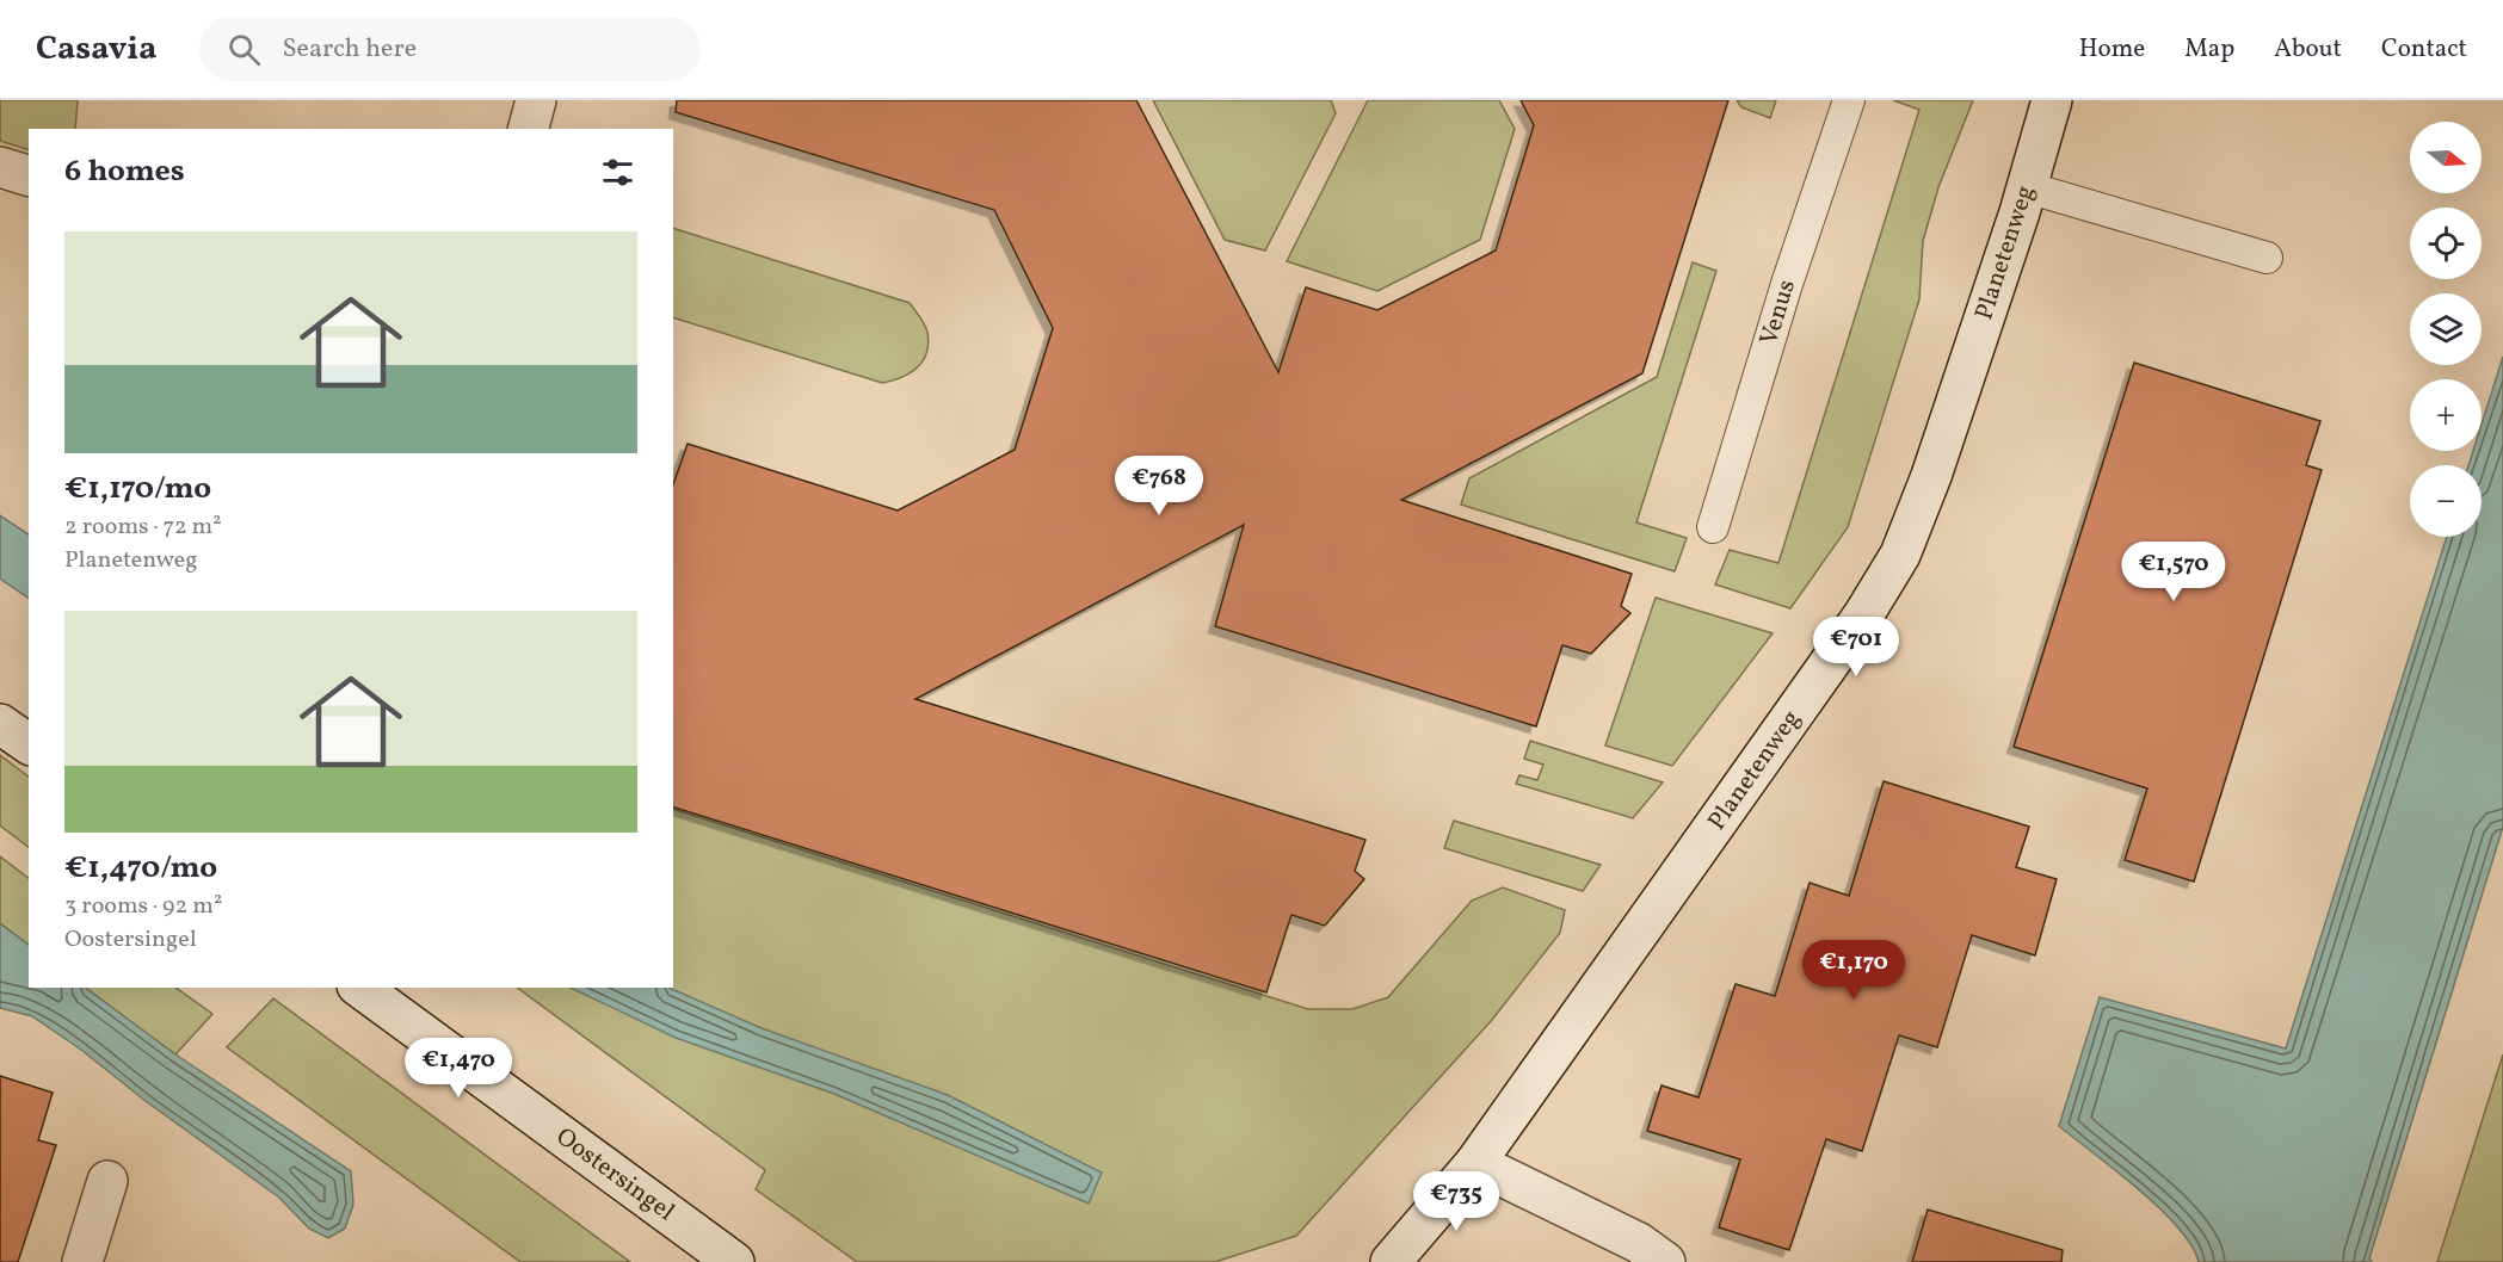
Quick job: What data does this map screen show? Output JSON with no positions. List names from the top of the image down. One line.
{"streets":{"street":["Planetenweg","Oostersingel"],"lane":["Venus"]},"north":"right","page":{"header":"Casavia","search":"Search here","nav":["Home","Map","About","Contact"],"map_buttons":["+","−"],"heading":"6 homes","list":[{"name":"€1,170/mo","note":"2 rooms · 72 m² · Planetenweg"},{"name":"€1,470/mo","note":"3 rooms · 92 m² · Oostersingel"}],"price":["€768","€1,570","€701","€1,170","€1,470","€735"]}}
